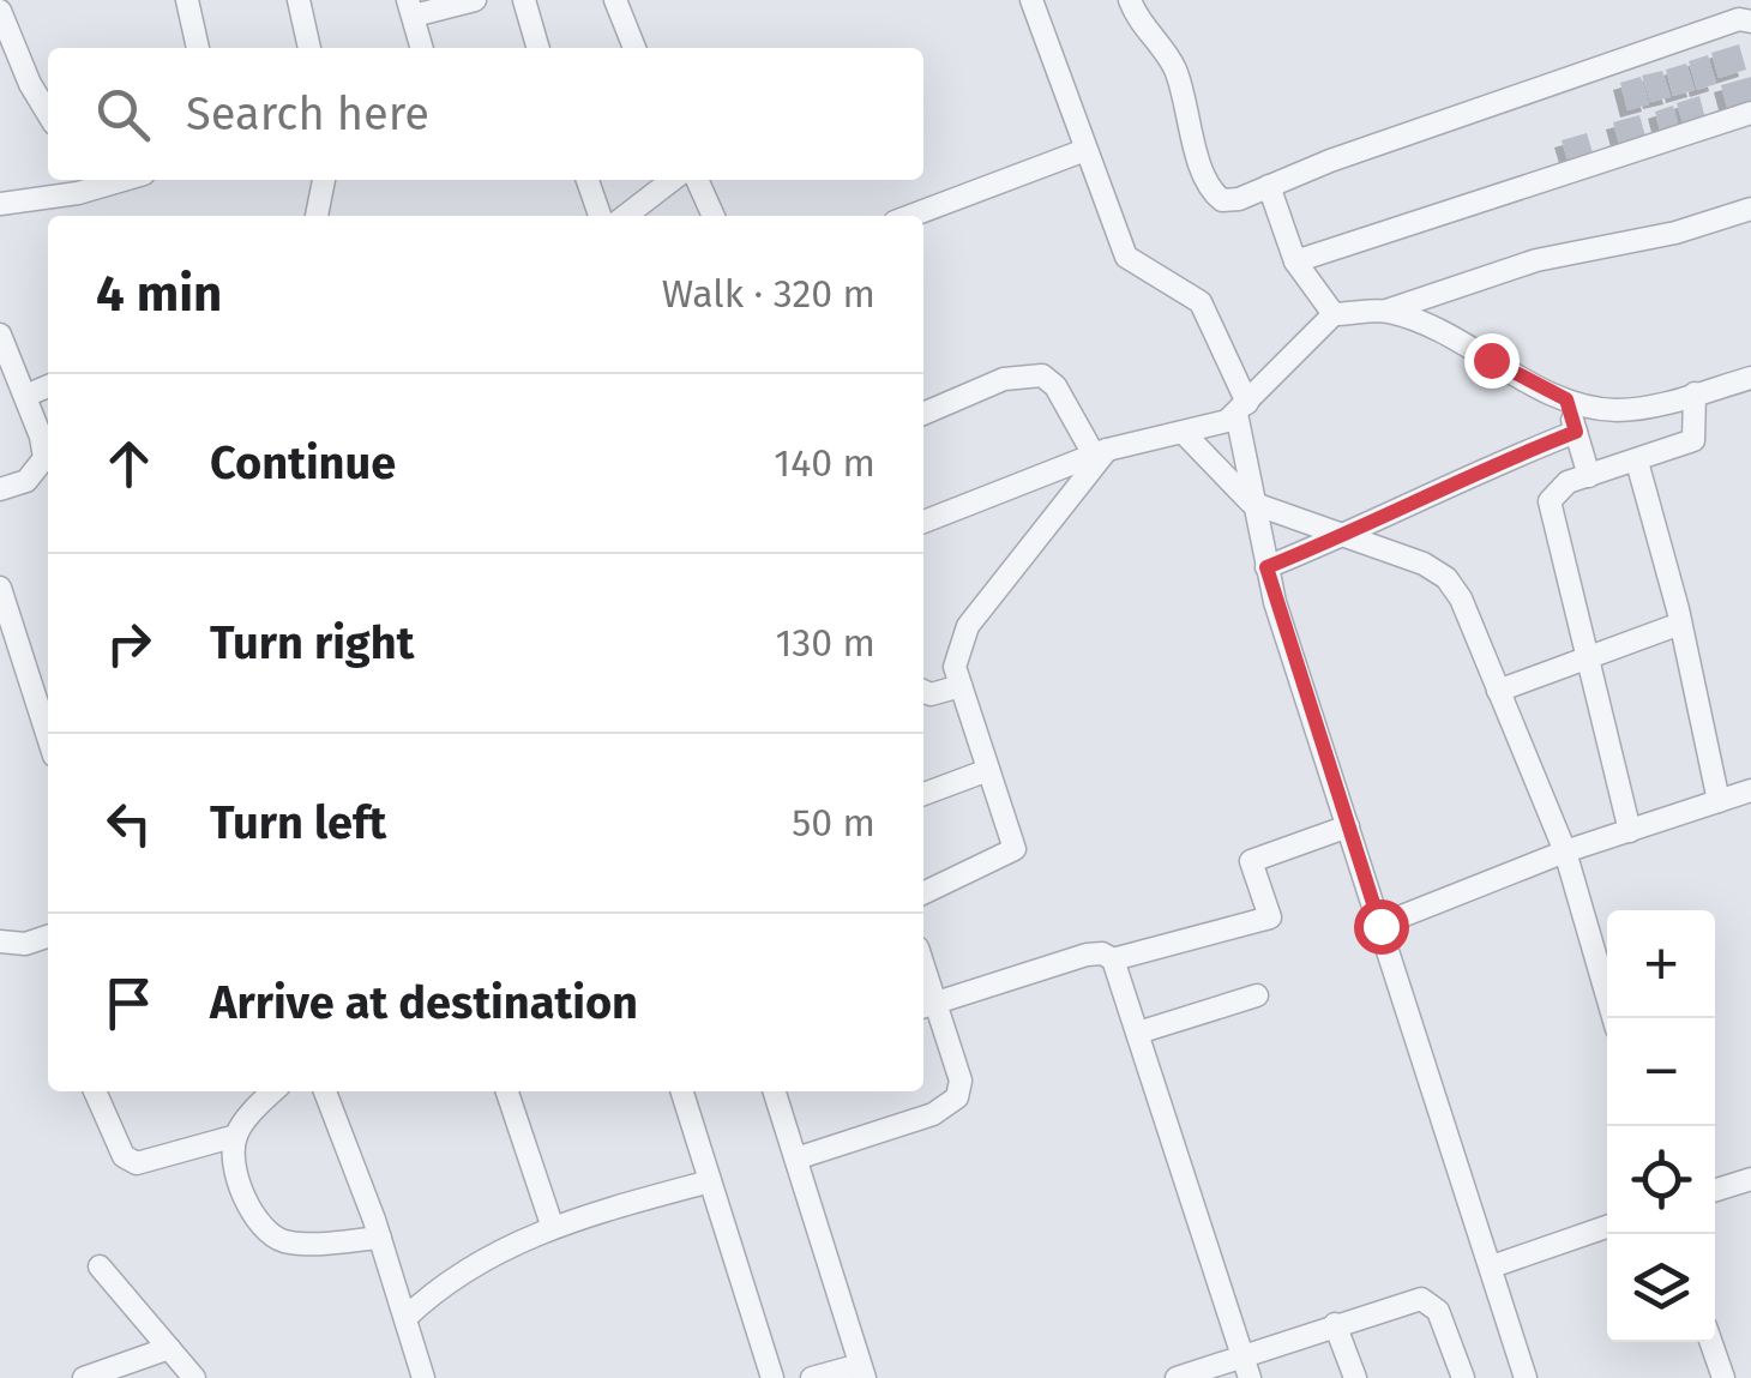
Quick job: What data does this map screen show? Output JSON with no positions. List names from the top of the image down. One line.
{"page":{"search":"Search here","heading":["4 min","Walk · 320 m"],"list":[["Continue","140 m"],["Turn right","130 m"],["Turn left","50 m"],"Arrive at destination"],"map_buttons":["+","−"]}}
